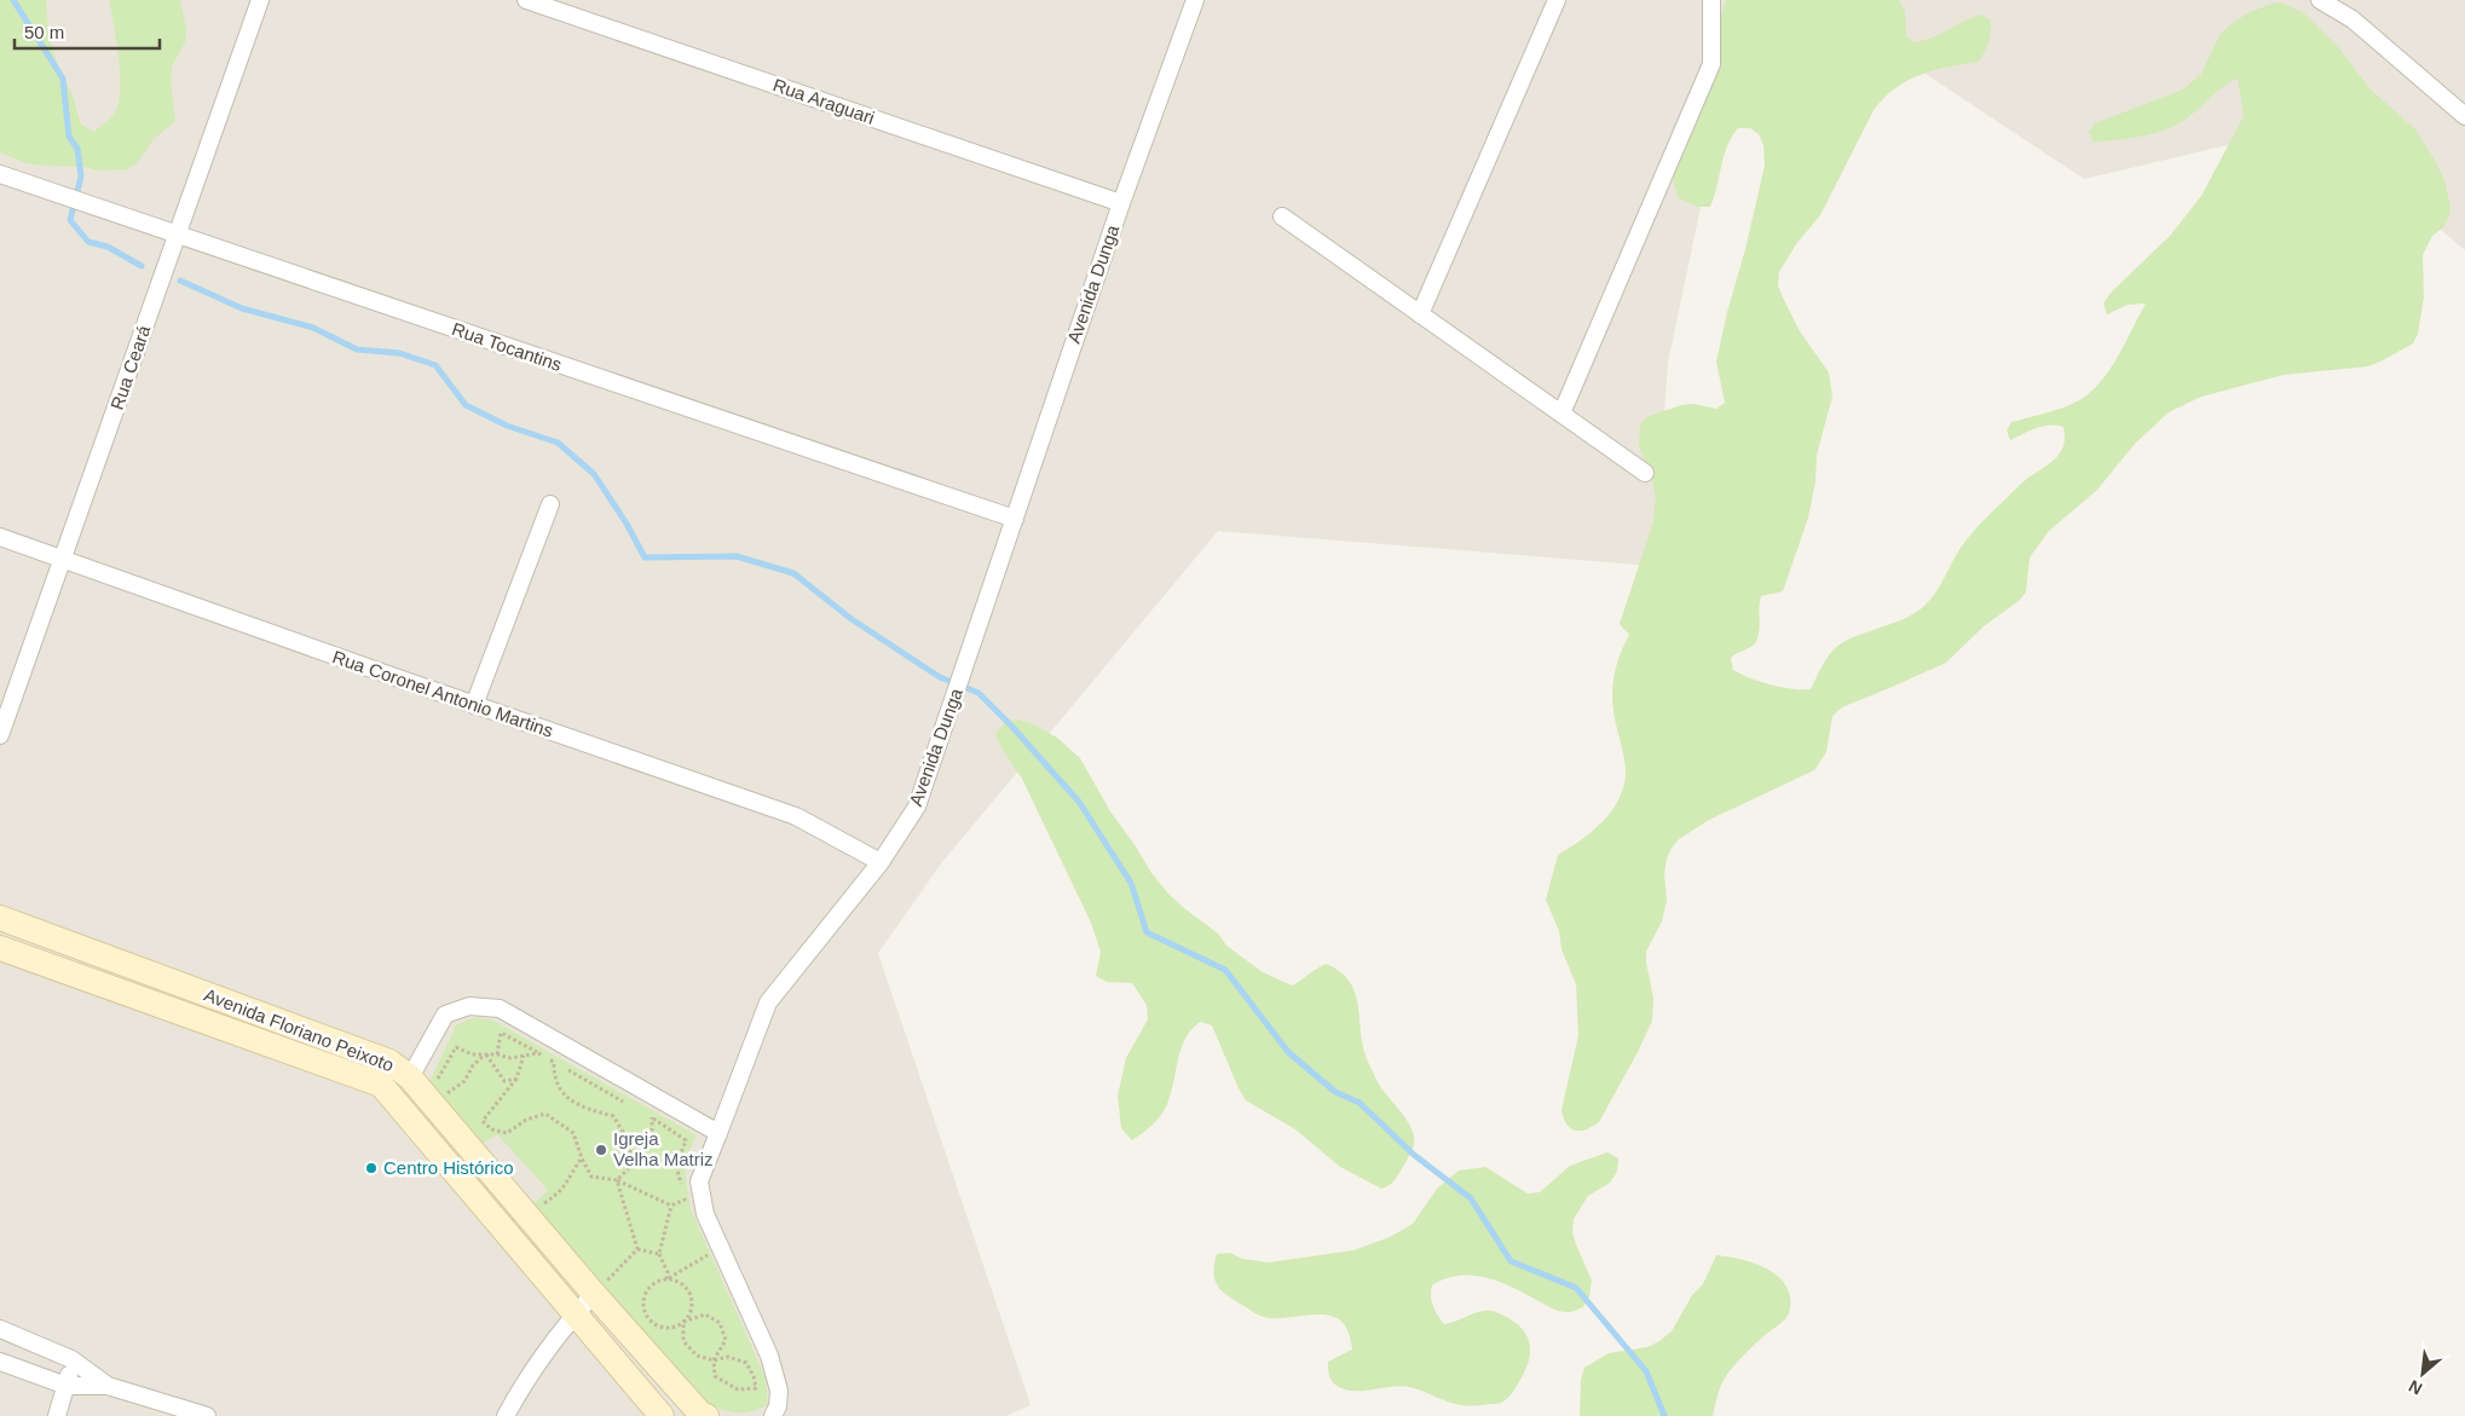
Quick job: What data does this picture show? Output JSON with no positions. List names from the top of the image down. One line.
{"streets":{"street":["Rua Araguari","Avenida Dunga","Rua Tocantins","Rua Ceará","Rua Coronel Antonio Martins","Avenida Floriano Peixoto"]},"crossings":[["Rua Araguari","Avenida Dunga"],["Avenida Dunga","Rua Tocantins"],["Avenida Dunga","Rua Coronel Antonio Martins"],["Rua Tocantins","Rua Ceará"],["Rua Ceará","Rua Coronel Antonio Martins"]],"places":["Igreja Velha Matriz","Centro Histórico"],"scale_bar":"50 m","north":"bottom left"}
